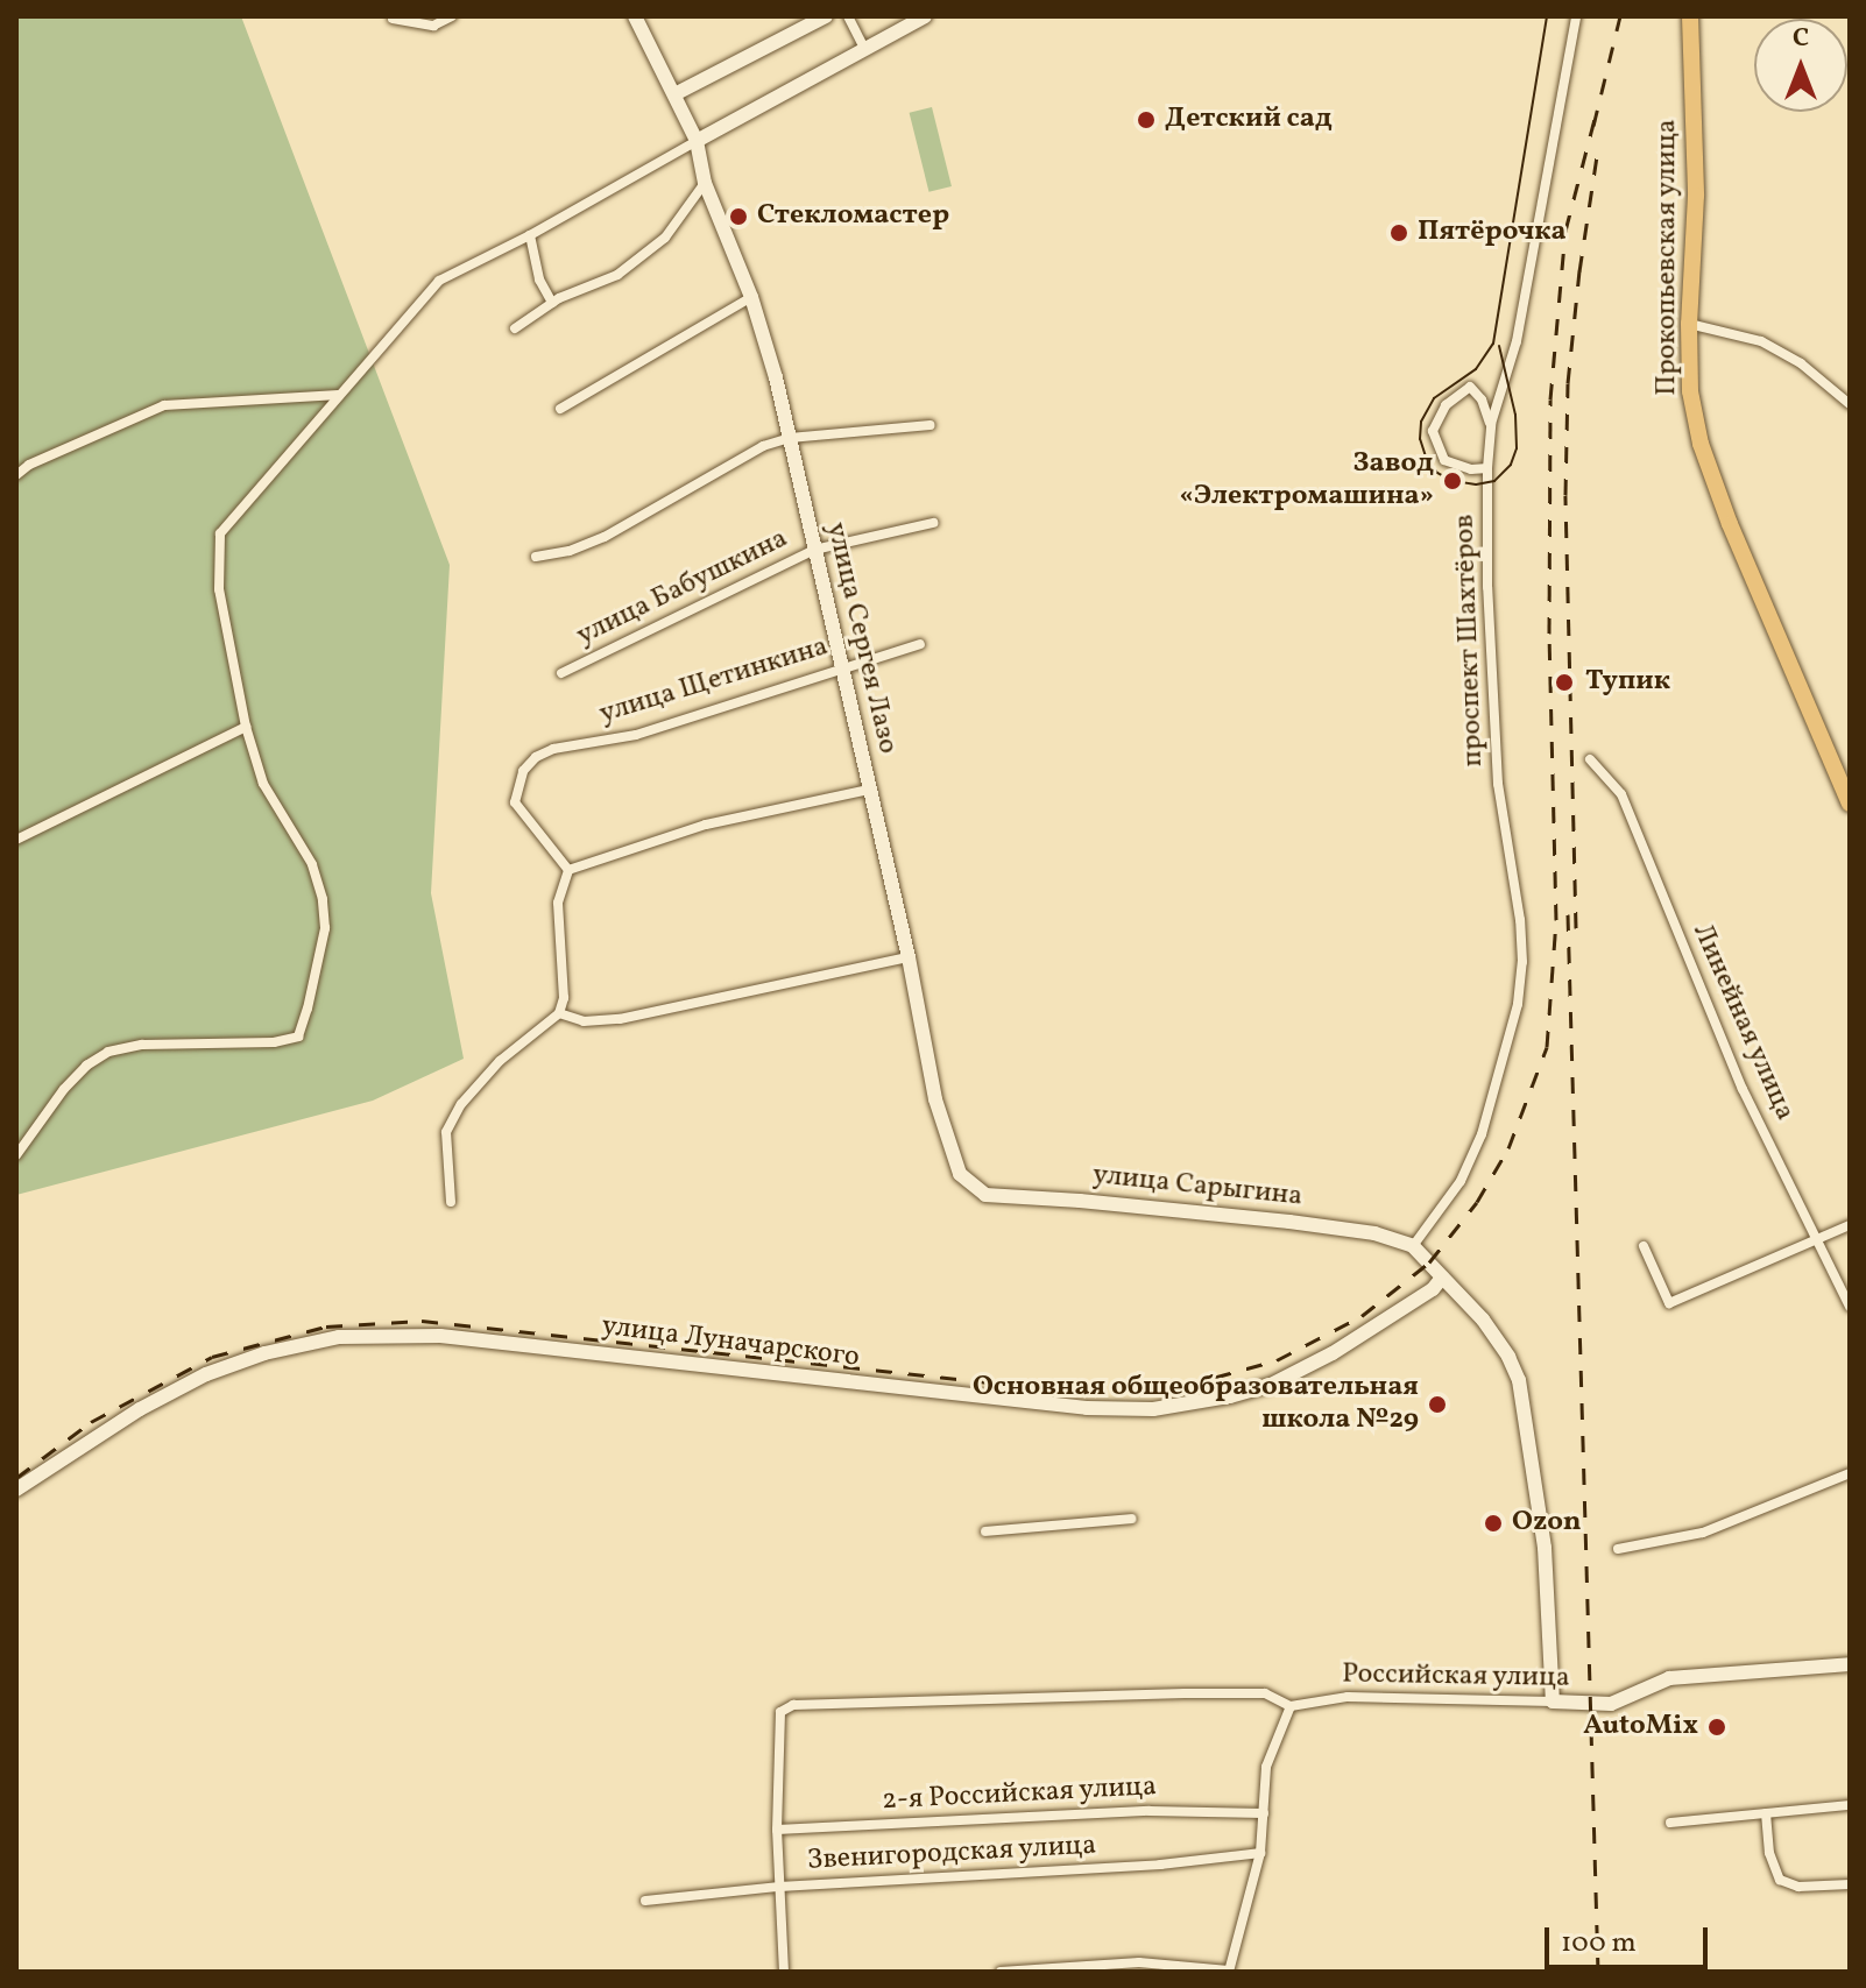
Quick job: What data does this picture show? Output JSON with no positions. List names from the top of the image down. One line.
{"streets":{"main road":["Прокопьевская улица","улица Сергея Лазо","улица Сарыгина","улица Луначарского","Российская улица"],"street":["улица Бабушкина","проспект Шахтёров","улица Щетинкина","Линейная улица","2-я Российская улица","Звенигородская улица"]},"crossings":[["улица Бабушкина","улица Сергея Лазо"],["улица Сергея Лазо","улица Щетинкина"],["улица Сергея Лазо","улица Сарыгина"],["проспект Шахтёров","улица Сарыгина"],["Российская улица","2-я Российская улица"]],"places":["Детский сад","Стекломастер","Пятёрочка","Завод «Электромашина»","Тупик","Основная общеобразовательная школа №29","Ozon","AutoMix"],"scale_bar":"100 m","north":"top"}
